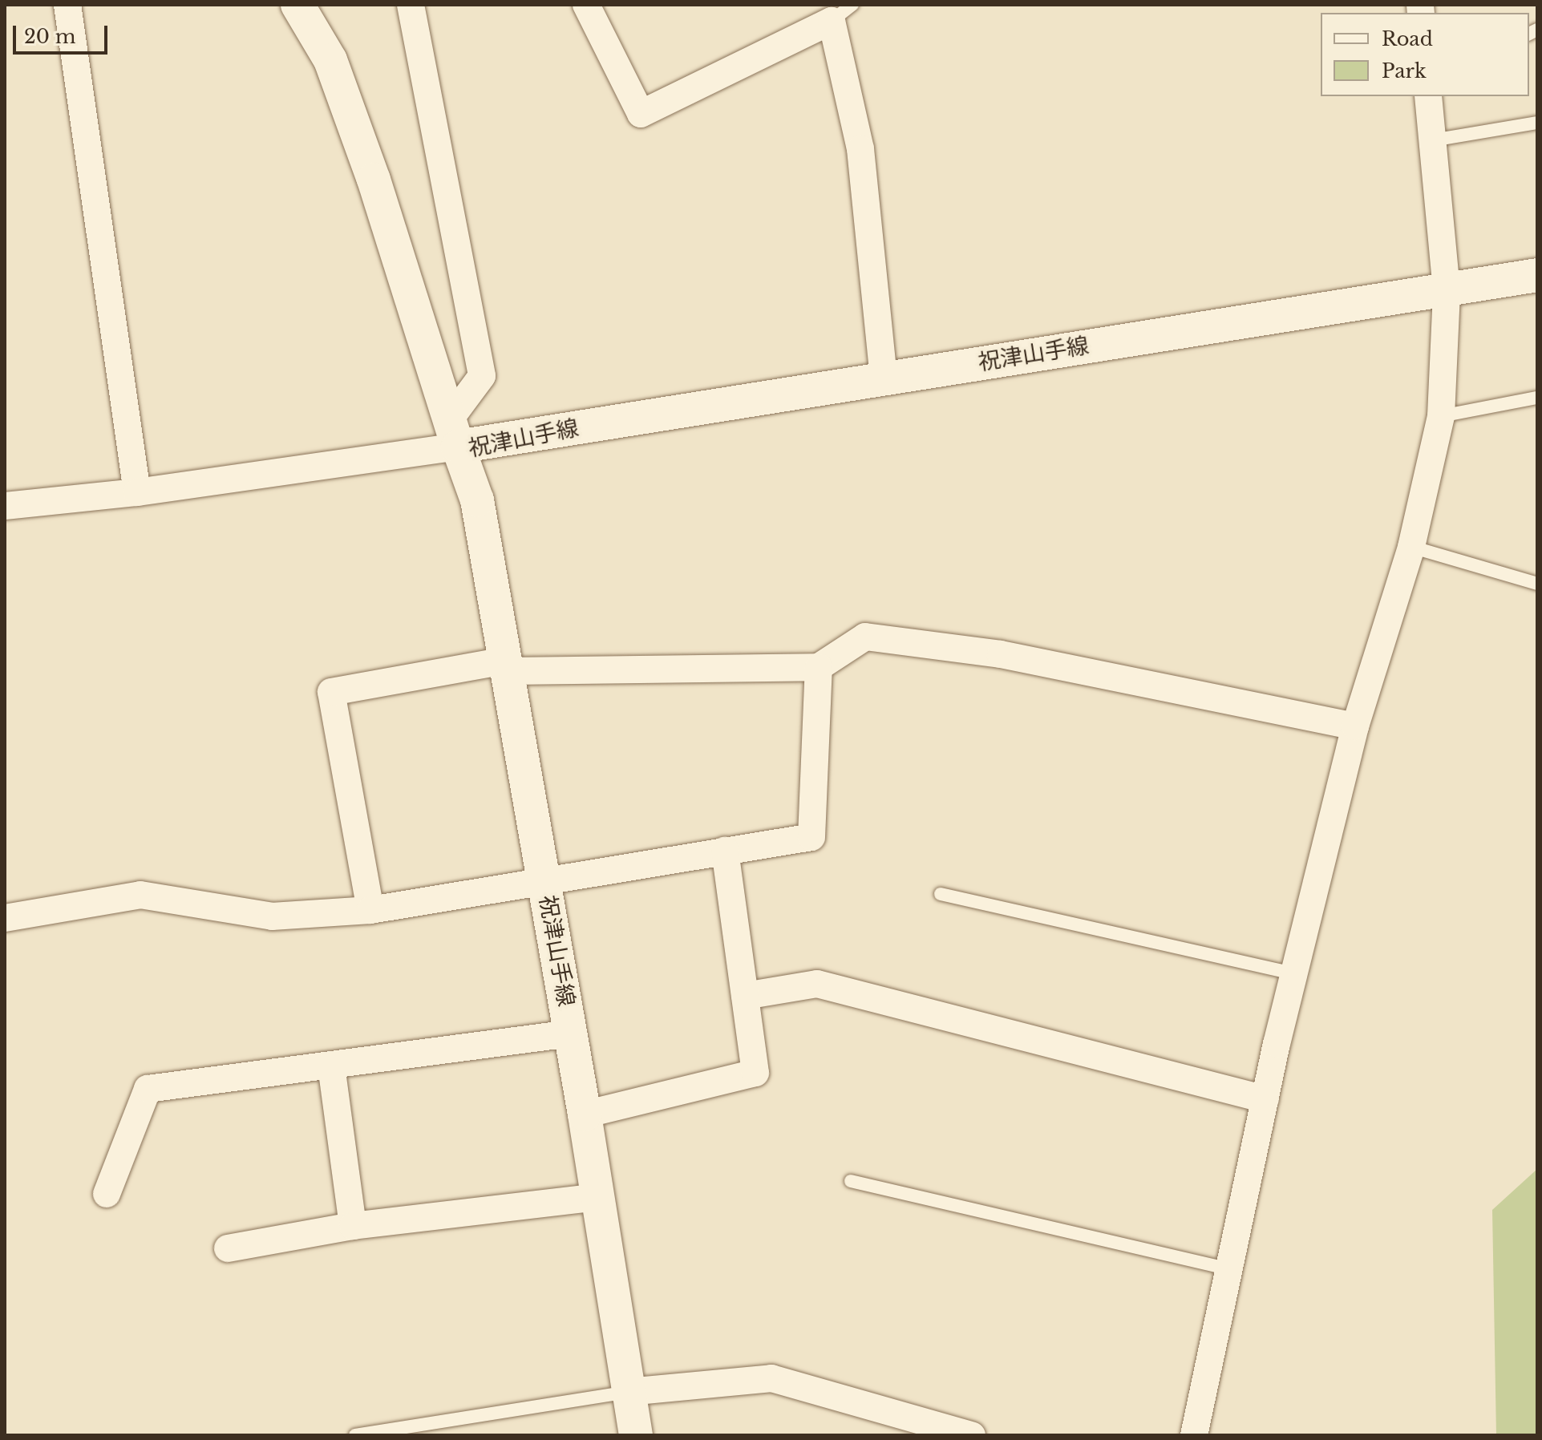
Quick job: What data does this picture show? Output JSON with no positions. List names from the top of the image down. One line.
{"streets":{"street":["祝津山手線"]},"legend":["Road","Park"],"scale_bar":"20 m"}
